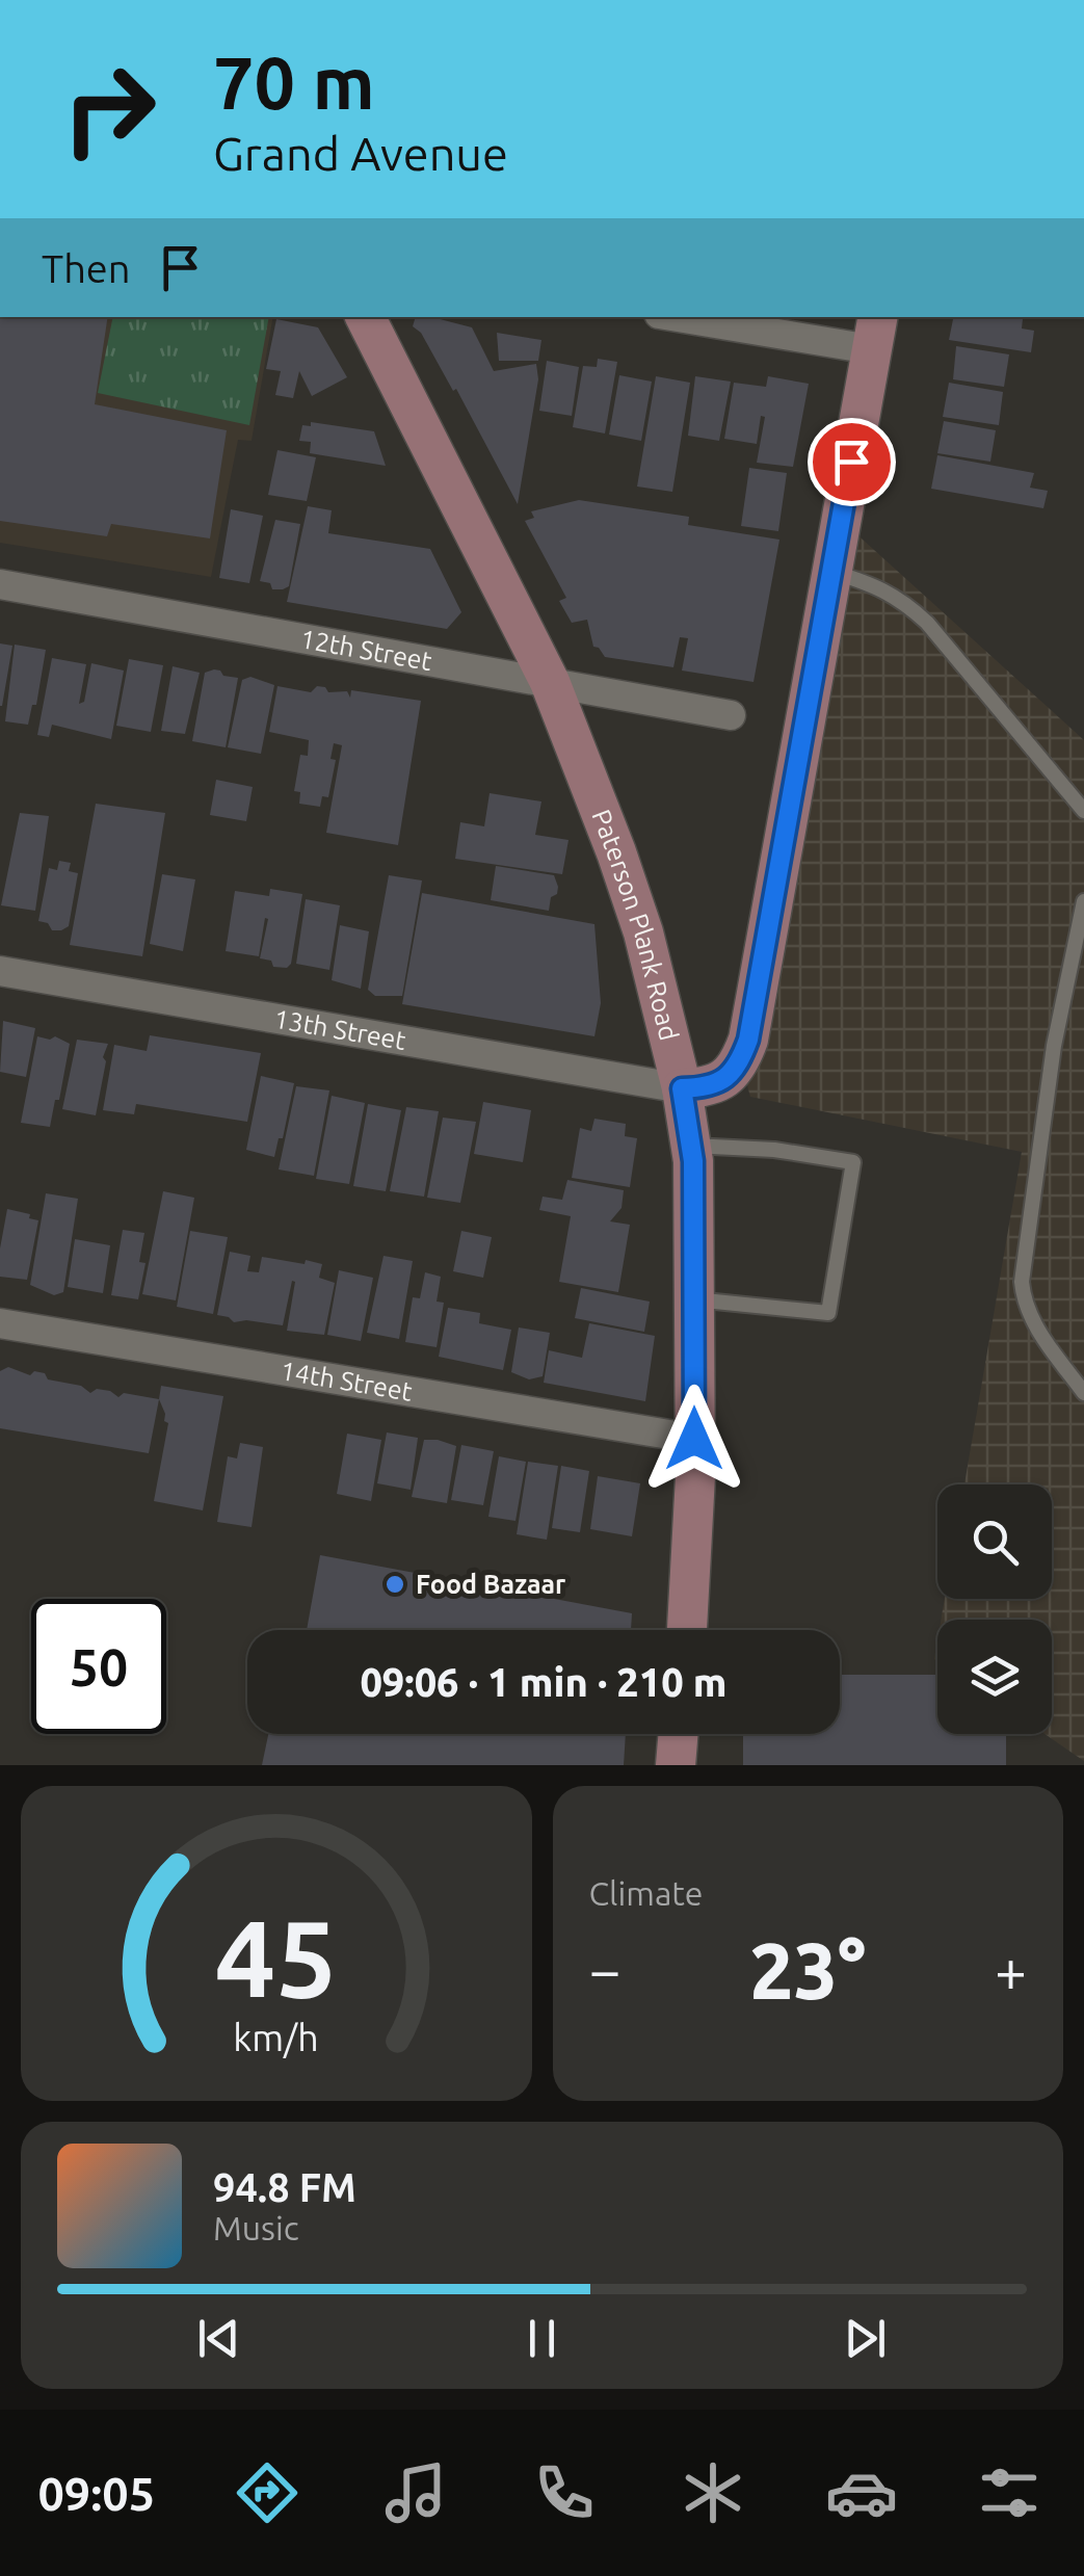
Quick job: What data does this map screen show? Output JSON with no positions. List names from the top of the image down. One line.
{"streets":{"main road":["Paterson Plank Road"],"street":["12th Street","13th Street","14th Street"]},"crossings":[["12th Street","Paterson Plank Road"],["Paterson Plank Road","13th Street"],["Paterson Plank Road","14th Street"]],"places":["Food Bazaar"],"page":{"turn":["70 m","Grand Avenue"],"then":"Then","limit":"50","trip":"09:06 · 1 min · 210 m","tile":"Climate","heat":["−","23°","+"],"song":["94.8 FM","Music"],"tabs":"09:05","gauge":["45","km/h"]}}
